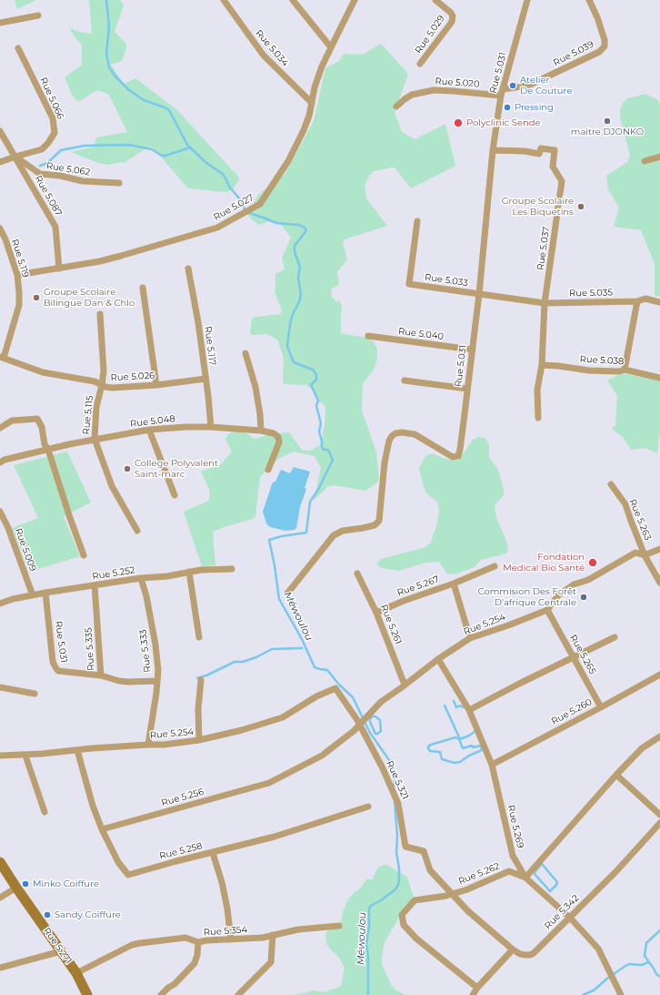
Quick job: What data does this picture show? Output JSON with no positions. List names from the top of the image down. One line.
{"streets":{"street":["Rue 5.029","Rue 5.034","Rue 5.039","Rue 5.031","Rue 5.020","Rue 5.066","Rue 5.062","Rue 5.087","Rue 5.027","Rue 5.037","Rue 5.119","Rue 5.033","Rue 5.035","Rue 5.040","Rue 5.117","Rue 5.038","Rue 5.026","Rue 5.115","Rue 5.048","Rue 5.263","Rue 5.009","Rue 5.252","Rue 5.267","Rue 5.261","Rue 5.254","Rue 5.335","Rue 5.333","Rue 5.265","Rue 5.260","Rue 5.321","Rue 5.256","Rue 5.269","Rue 5.258","Rue 5.262","Rue 5.342","Rue 5.354","Rue 5.271"]},"crossings":[["Rue 5.034","Rue 5.027"],["Rue 5.039","Rue 5.031"],["Rue 5.039","Rue 5.020"],["Rue 5.031","Rue 5.020"],["Rue 5.031","Rue 5.037"],["Rue 5.031","Rue 5.033"],["Rue 5.031","Rue 5.040"],["Rue 5.031","Rue 5.252"],["Rue 5.031","Rue 5.335"],["Rue 5.066","Rue 5.062"],["Rue 5.066","Rue 5.087"],["Rue 5.062","Rue 5.087"],["Rue 5.087","Rue 5.027"],["Rue 5.027","Rue 5.119"],["Rue 5.037","Rue 5.033"],["Rue 5.037","Rue 5.035"],["Rue 5.037","Rue 5.038"],["Rue 5.119","Rue 5.026"],["Rue 5.033","Rue 5.035"],["Rue 5.117","Rue 5.026"],["Rue 5.117","Rue 5.048"],["Rue 5.026","Rue 5.115"],["Rue 5.115","Rue 5.048"],["Rue 5.009","Rue 5.252"],["Rue 5.252","Rue 5.335"],["Rue 5.252","Rue 5.333"],["Rue 5.267","Rue 5.261"],["Rue 5.267","Rue 5.254"],["Rue 5.261","Rue 5.254"],["Rue 5.254","Rue 5.333"],["Rue 5.254","Rue 5.265"],["Rue 5.254","Rue 5.321"],["Rue 5.254","Rue 5.256"],["Rue 5.254","Rue 5.269"],["Rue 5.254","Rue 5.258"],["Rue 5.335","Rue 5.333"],["Rue 5.265","Rue 5.260"],["Rue 5.260","Rue 5.269"],["Rue 5.321","Rue 5.262"],["Rue 5.321","Rue 5.342"],["Rue 5.256","Rue 5.258"],["Rue 5.269","Rue 5.262"],["Rue 5.269","Rue 5.342"],["Rue 5.354","Rue 5.271"]],"water":["Méwoulou"],"places":["Atelier De Couture","Pressing","maitre DJONKO","Polyclinic Sende","Groupe Scolaire Les Biquetins","Groupe Scolaire Bilingue Dan & Chlo","College Polyvalent Saint-marc","Fondation Medical Bio Santé","Commision Des Forêt D'afrique Centrale","Minko Coiffure","Sandy Coiffure"]}
